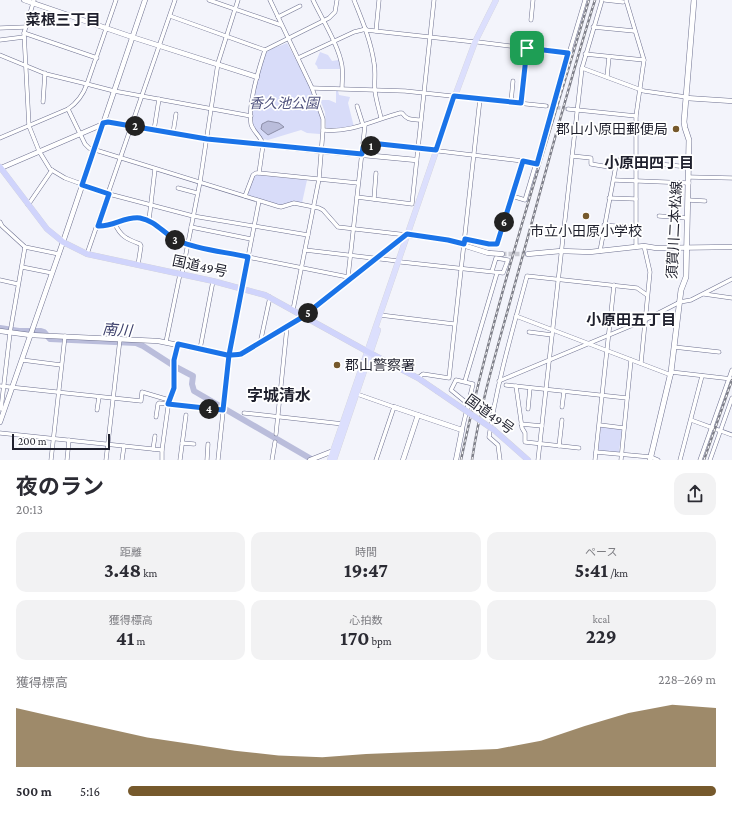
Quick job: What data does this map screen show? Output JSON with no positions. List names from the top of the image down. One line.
{"streets":{"highway":["国道49号"],"main road":["須賀川二本松線"]},"districts":["菜根三丁目","小原田四丁目","小原田五丁目","字城清水"],"water":["南川"],"parks":["香久池公園"],"places":["郡山小原田郵便局","市立小田原小学校","郡山警察署"],"scale_bar":"200 m","page":{"pins":["2","1","6","3","5","4"],"scale":"200 m","heading":["夜のラン","20:13"],"stats":[["距離","3.48 km"],["時間","19:47"],["ペース","5:41 /km"],["獲得標高","41 m"],["心拍数","170 bpm"],["kcal","229"]],"chart":["獲得標高","228–269 m"],"list":[{"name":"500 m","note":"5:16"}]}}
